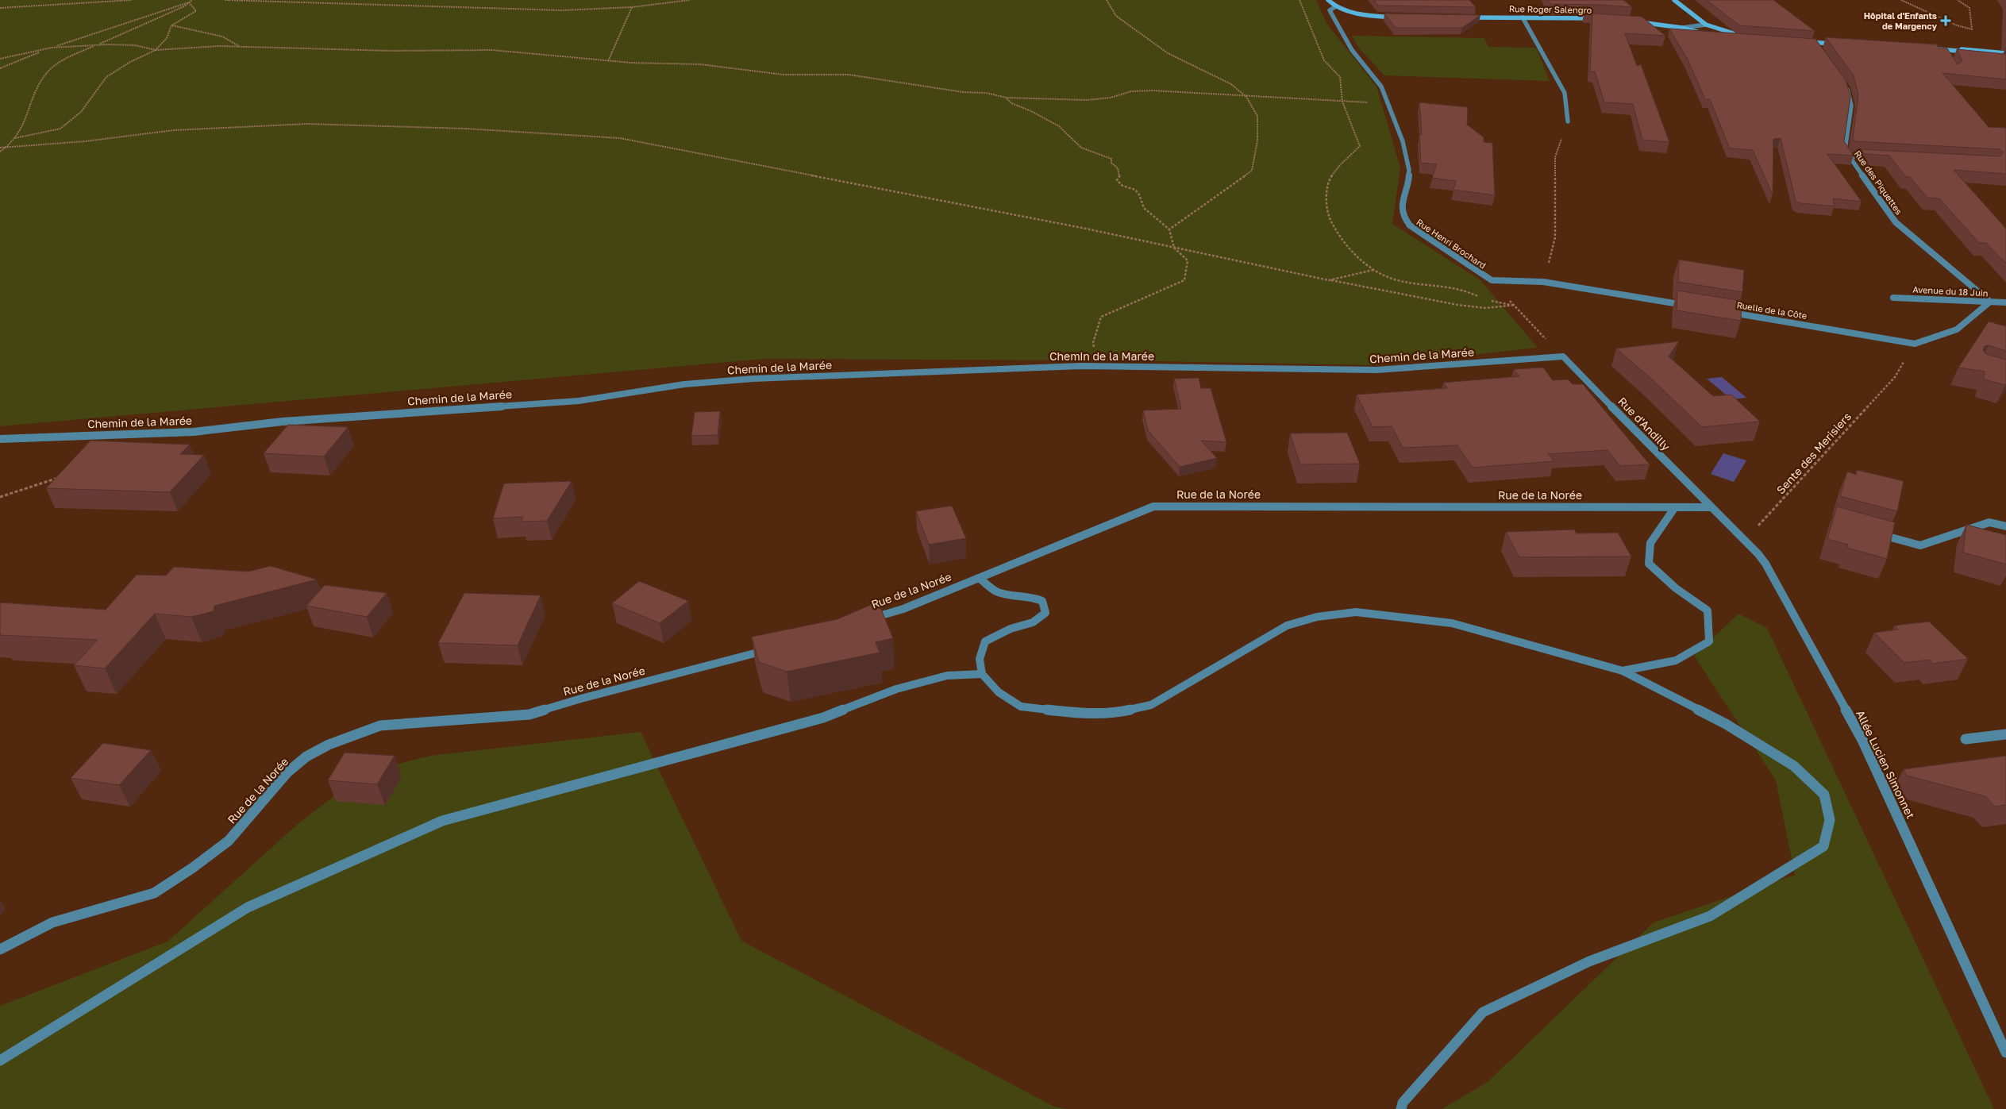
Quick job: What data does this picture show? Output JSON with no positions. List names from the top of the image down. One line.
{"streets":{"main road":["Rue Roger Salengro"],"street":["Rue des Piquettes","Rue Henri Brochard","Avenue du 18 Juin","Ruelle de la Côte","Chemin de la Marée","Rue d'Andilly","Rue de la Norée","Allée Lucien Simonnet"],"path":["Sente des Merisiers"]},"crossings":[["Rue des Piquettes","Avenue du 18 Juin"],["Rue des Piquettes","Ruelle de la Côte"],["Avenue du 18 Juin","Ruelle de la Côte"],["Chemin de la Marée","Rue d'Andilly"],["Rue d'Andilly","Rue de la Norée"],["Rue d'Andilly","Allée Lucien Simonnet"],["Sente des Merisiers","Allée Lucien Simonnet"],["Rue de la Norée","Allée Lucien Simonnet"]],"places":{"health":["Hôpital d'Enfants de Margency"]}}
